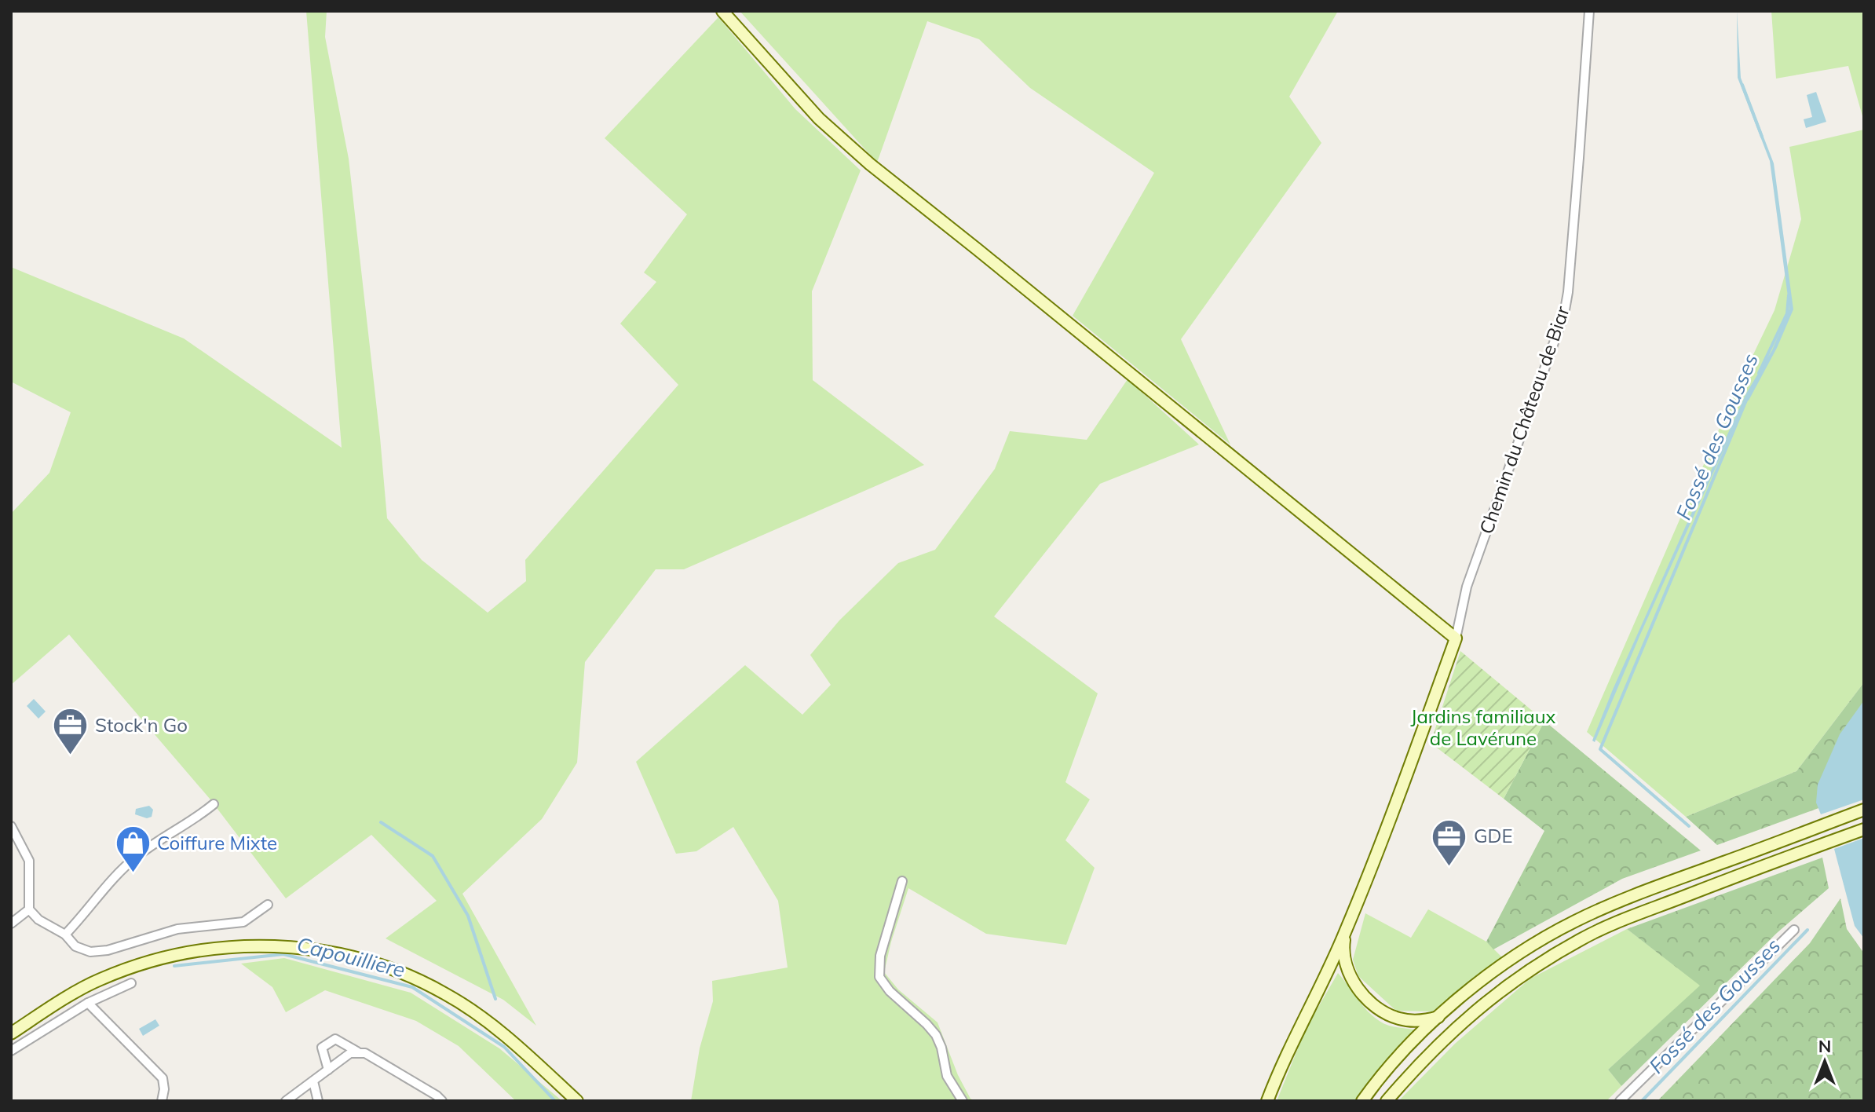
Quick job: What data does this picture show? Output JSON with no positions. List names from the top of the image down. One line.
{"streets":{"street":["Chemin du Château de Biar"]},"water":["Fossé des Gousses","Capouilliere"],"parks":["Jardins familiaux de Lavérune"],"places":{"office":["Stock'n Go","GDE"],"shop":["Coiffure Mixte"]},"north":"top"}
